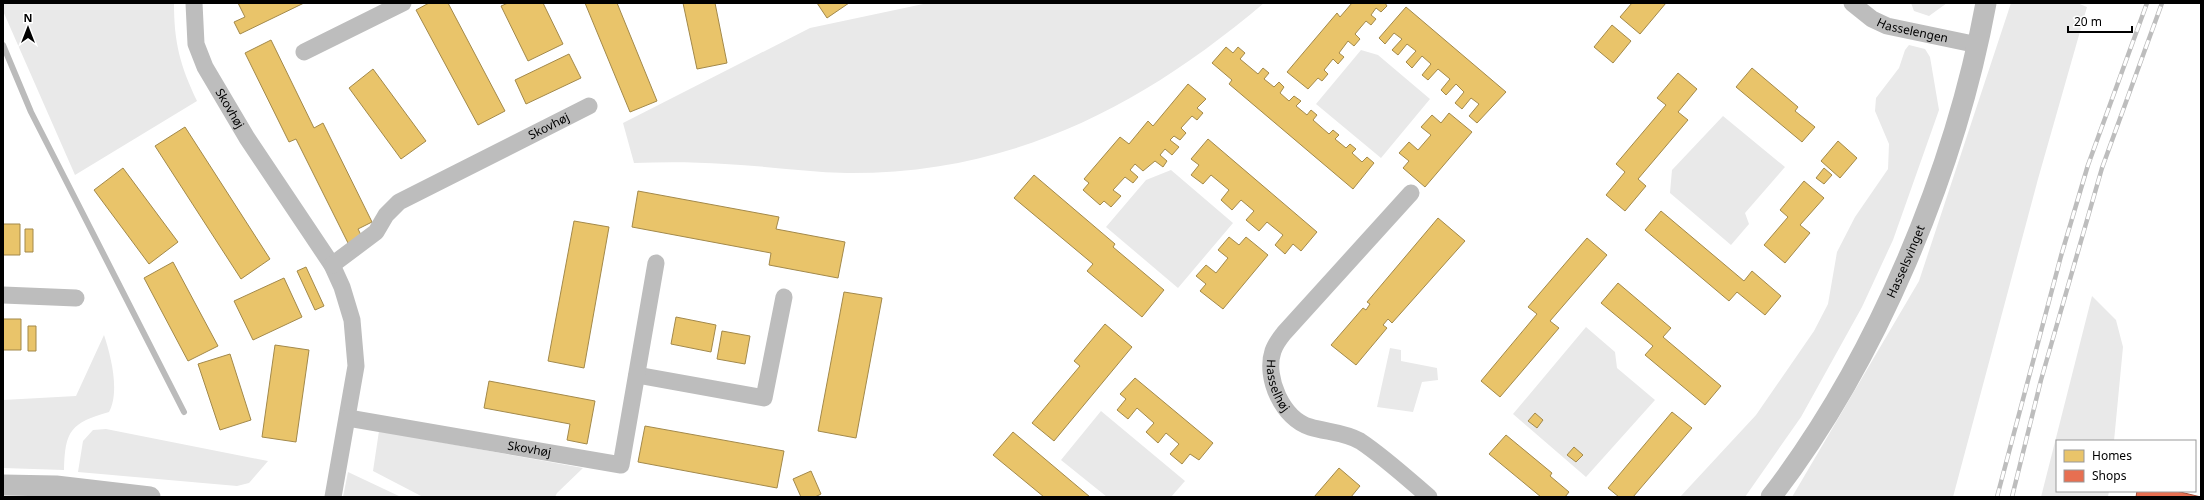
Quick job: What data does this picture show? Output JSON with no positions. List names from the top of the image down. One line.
{"streets":{"street":["Hasselengen","Skovhøj","Hasselsvinget","Hasselhøj"]},"crossings":[["Hasselengen","Hasselsvinget"]],"legend":["Homes","Shops"],"scale_bar":"20 m","north":"top"}
